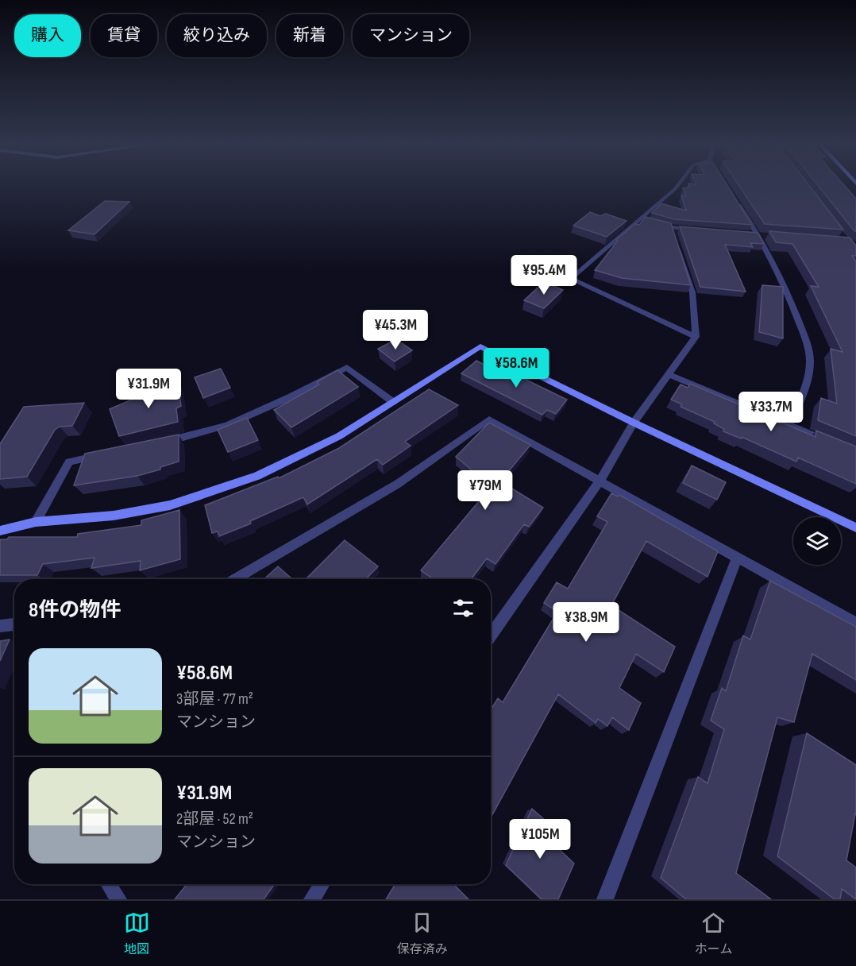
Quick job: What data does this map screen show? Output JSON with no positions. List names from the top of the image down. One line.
{"page":{"chip":["購入","賃貸","絞り込み","新着","マンション"],"price":["¥95.4M","¥45.3M","¥58.6M","¥31.9M","¥33.7M","¥79M","¥38.9M","¥105M"],"heading":"8件の物件","list":[{"name":"¥58.6M","note":"3部屋 · 77 m² · マンション"},{"name":"¥31.9M","note":"2部屋 · 52 m² · マンション"}],"tabs":["地図","保存済み","ホーム"]}}
